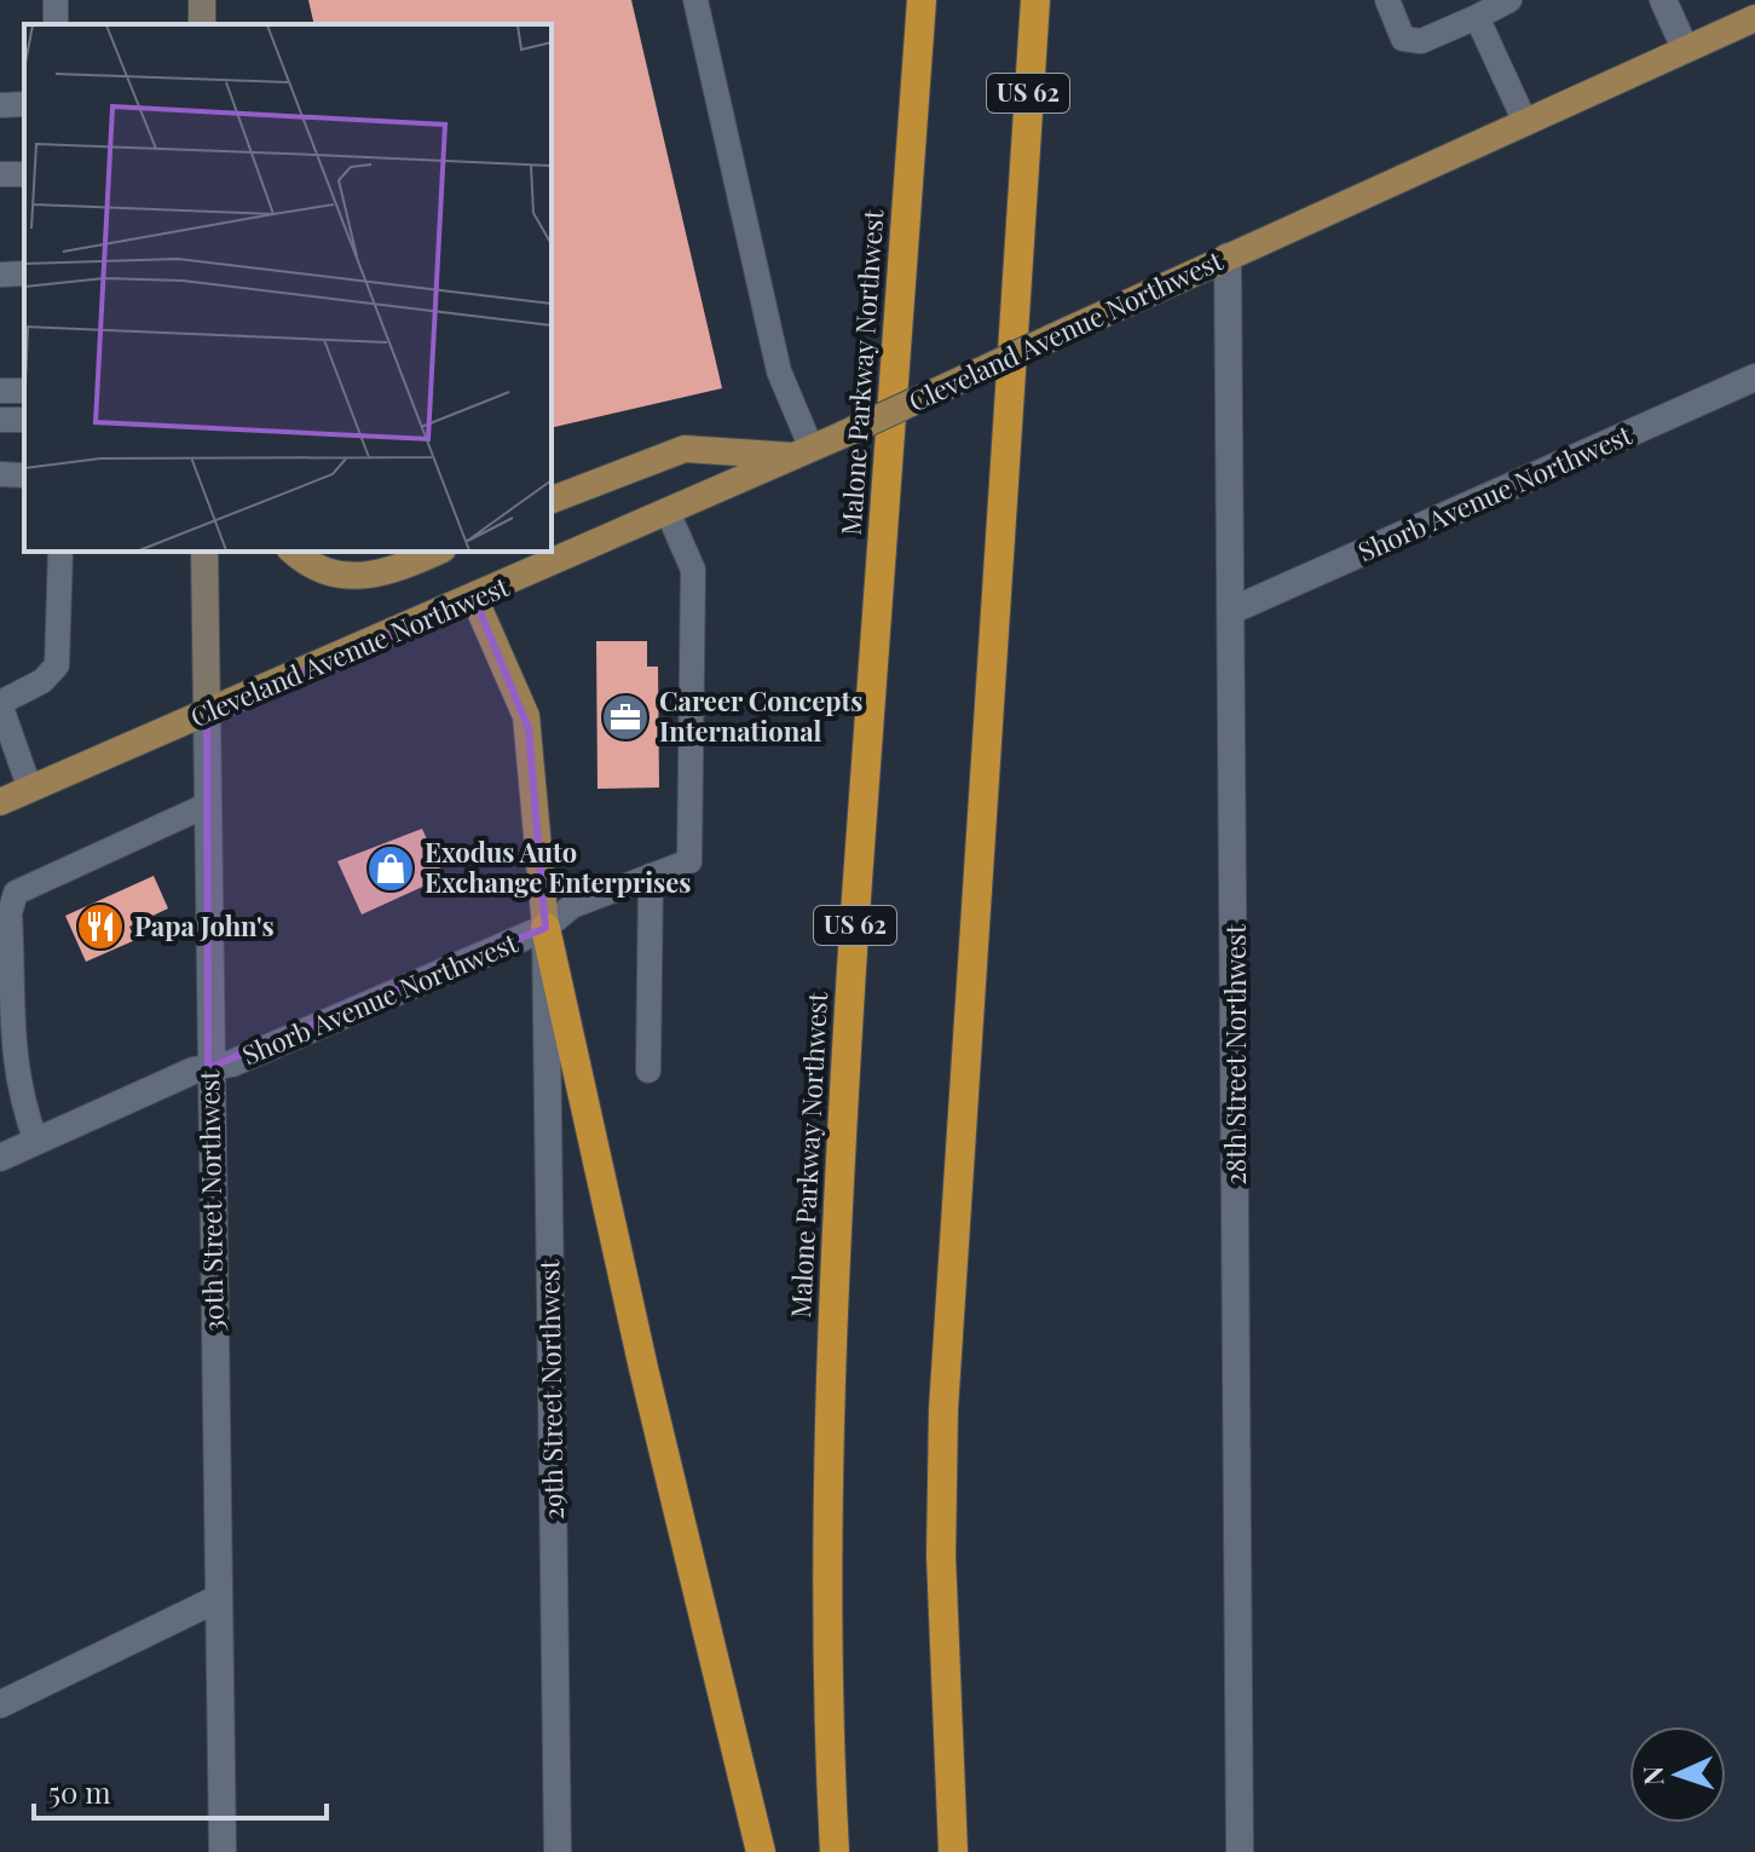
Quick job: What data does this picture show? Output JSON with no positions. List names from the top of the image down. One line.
{"streets":{"highway":["US 62","Malone Parkway Northwest"],"main road":["Cleveland Avenue Northwest","30th Street Northwest"],"street":["Shorb Avenue Northwest","28th Street Northwest","29th Street Northwest"]},"crossings":[["Cleveland Avenue Northwest","28th Street Northwest"],["Cleveland Avenue Northwest","30th Street Northwest"],["Shorb Avenue Northwest","28th Street Northwest"],["Shorb Avenue Northwest","30th Street Northwest"],["Shorb Avenue Northwest","29th Street Northwest"]],"places":{"office":["Career Concepts International"],"shop":["Exodus Auto Exchange Enterprises"],"restaurant":["Papa John's"]},"scale_bar":"50 m","north":"left"}
